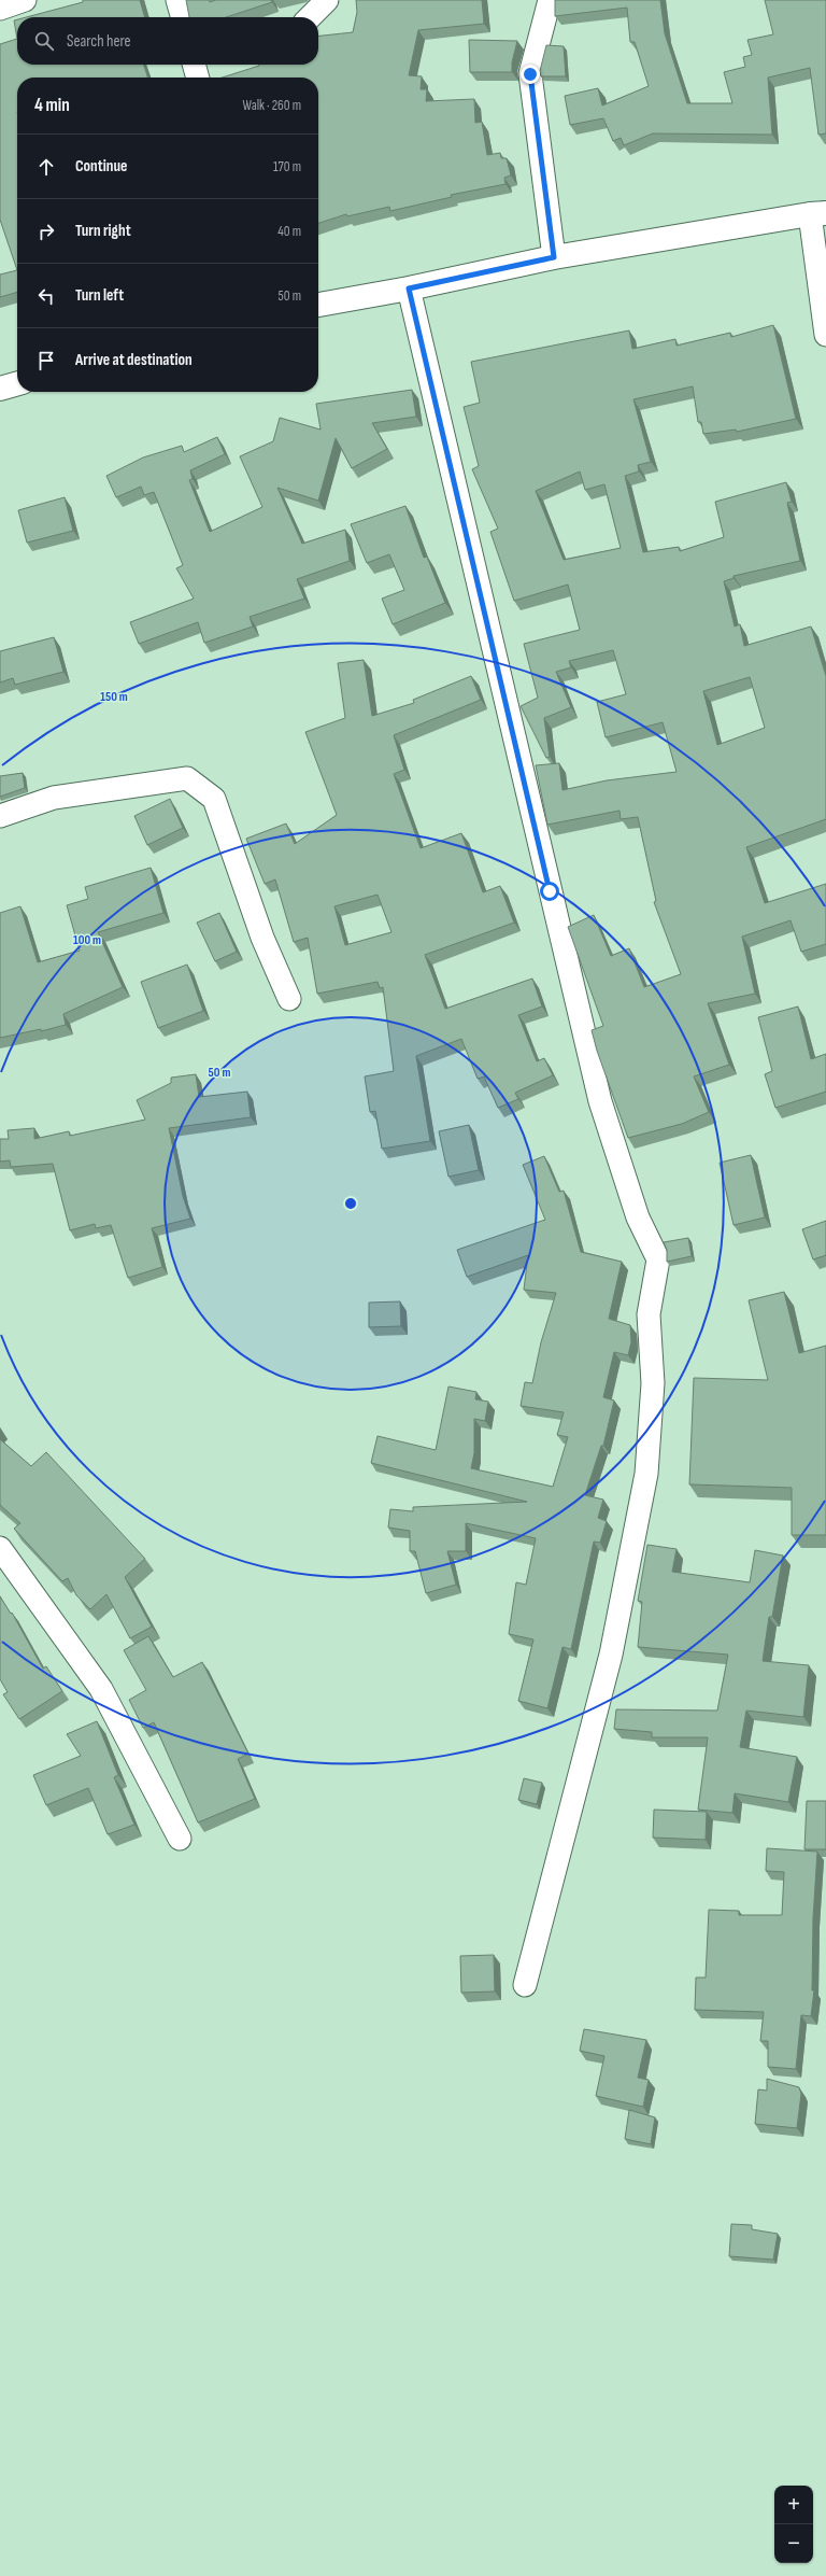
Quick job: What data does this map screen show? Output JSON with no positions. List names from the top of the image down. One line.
{"page":{"search":"Search here","heading":["4 min","Walk · 260 m"],"list":[["Continue","170 m"],["Turn right","40 m"],["Turn left","50 m"],"Arrive at destination"],"map_buttons":["+","−"]},"rings":["150 m","100 m","50 m"]}
